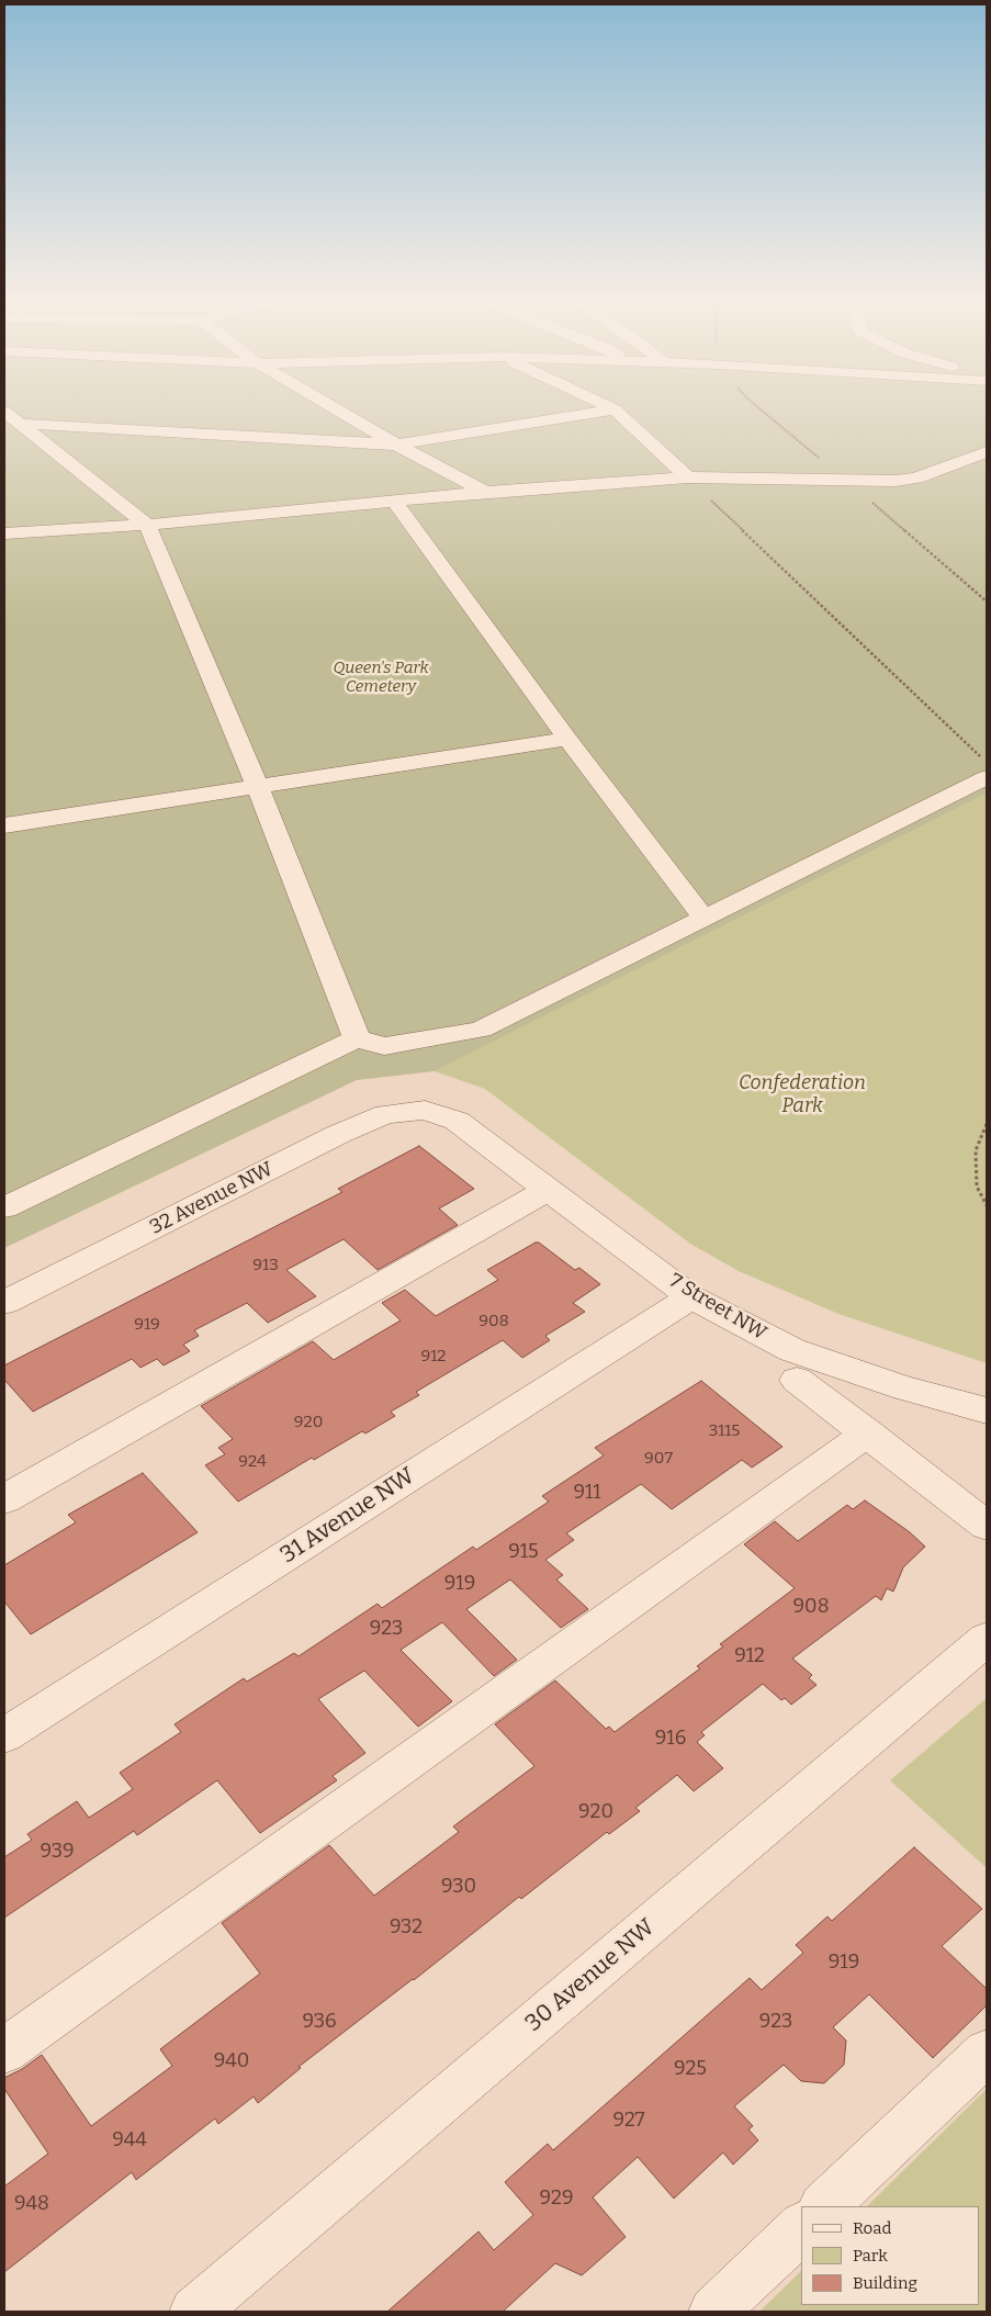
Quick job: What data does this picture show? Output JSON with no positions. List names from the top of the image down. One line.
{"streets":{"street":["32 Avenue NW","7 Street NW","31 Avenue NW","30 Avenue NW"]},"crossings":[["32 Avenue NW","7 Street NW"],["7 Street NW","31 Avenue NW"]],"parks":["Queen's Park Cemetery","Confederation Park"],"house_numbers":["913","908","919","912","920","3115","907","924","911","915","919","908","923","912","916","920","939","930","932","919","936","923","940","925","927","944","929","948"],"legend":["Road","Park","Building"]}
